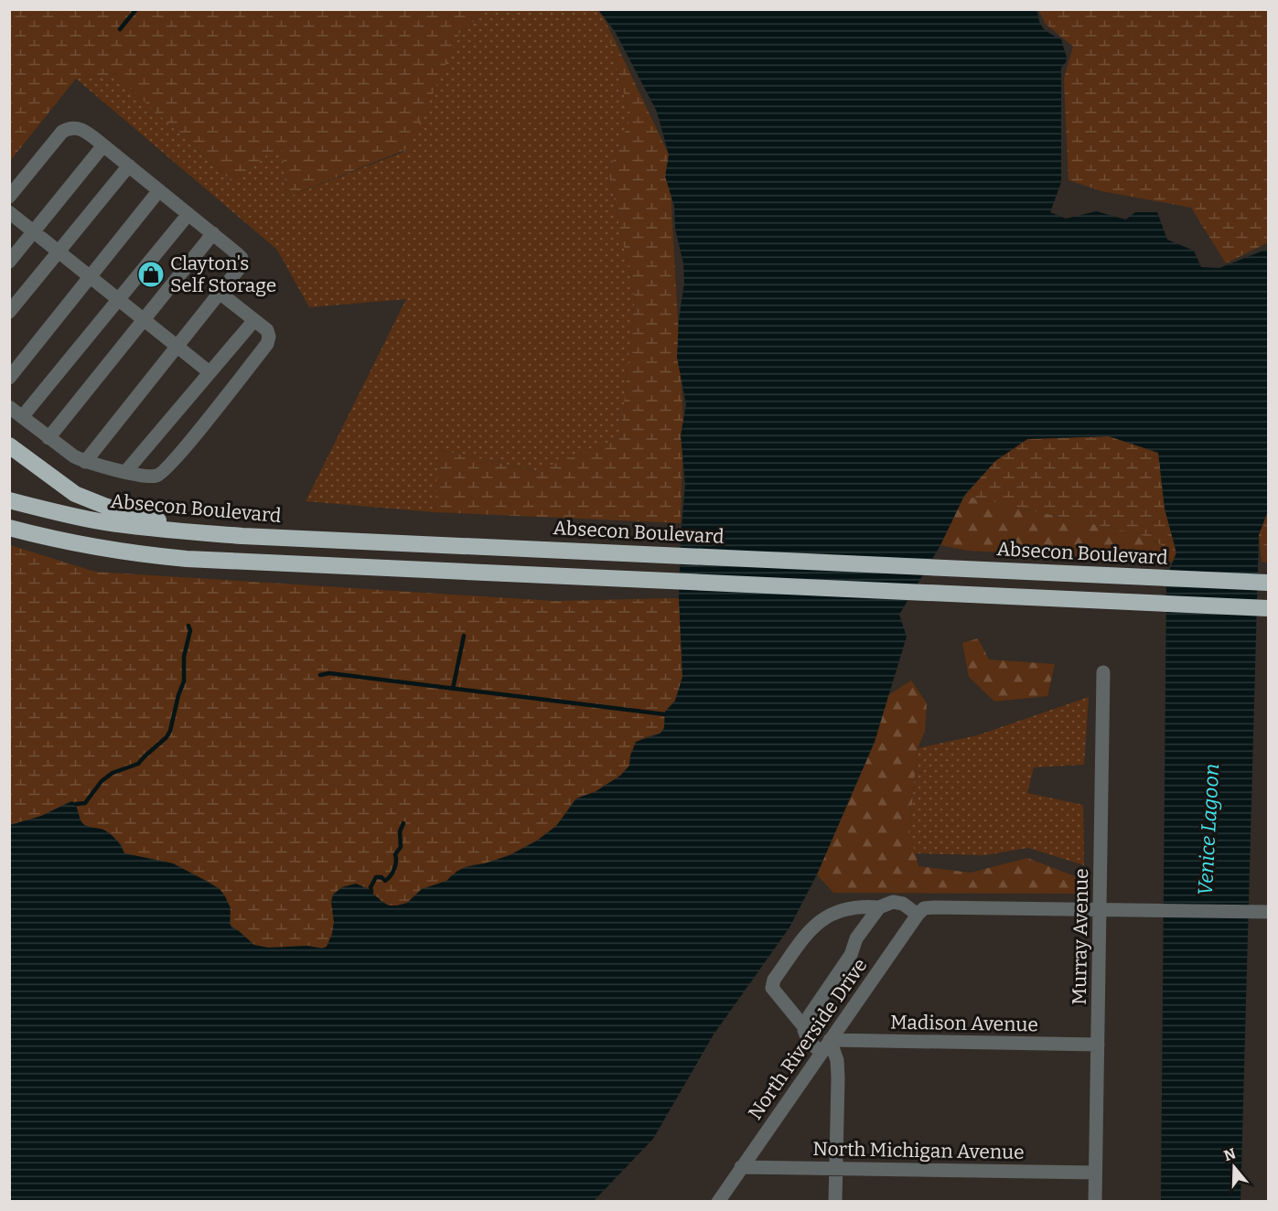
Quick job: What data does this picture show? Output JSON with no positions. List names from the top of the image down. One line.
{"streets":{"highway":["Absecon Boulevard"],"street":["Murray Avenue","Madison Avenue","North Riverside Drive","North Michigan Avenue"]},"crossings":[["Murray Avenue","Madison Avenue"],["Murray Avenue","North Michigan Avenue"],["Madison Avenue","North Riverside Drive"],["North Riverside Drive","North Michigan Avenue"]],"water":["Venice Lagoon"],"places":{"shop":["Clayton's Self Storage"]},"north":"top"}
